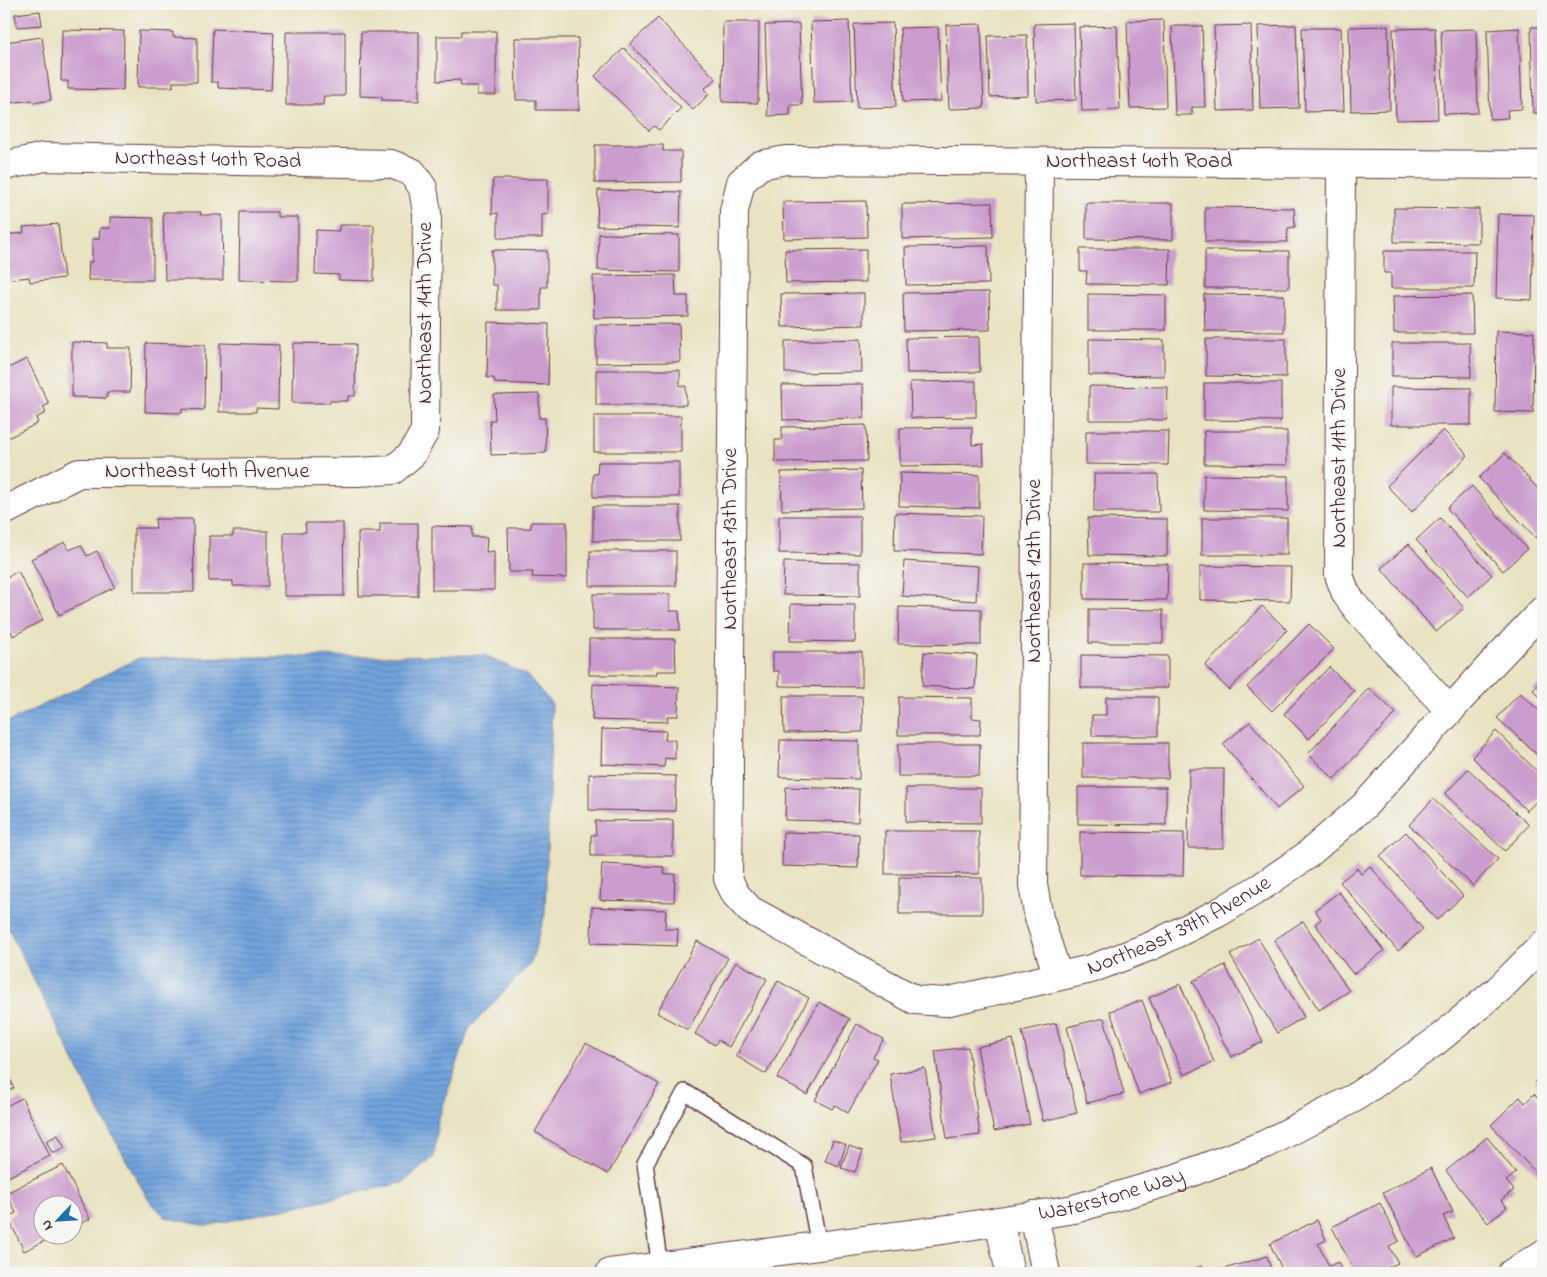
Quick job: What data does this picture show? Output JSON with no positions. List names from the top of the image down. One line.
{"streets":{"street":["Northeast 40th Road","Northeast 14th Drive","Northeast 11th Drive","Northeast 40th Avenue","Northeast 13th Drive","Northeast 12th Drive","Northeast 39th Avenue","Waterstone Way"]},"crossings":[["Northeast 40th Road","Northeast 14th Drive"],["Northeast 40th Road","Northeast 11th Drive"],["Northeast 40th Road","Northeast 13th Drive"],["Northeast 40th Road","Northeast 12th Drive"],["Northeast 14th Drive","Northeast 40th Avenue"],["Northeast 11th Drive","Northeast 39th Avenue"],["Northeast 13th Drive","Northeast 39th Avenue"],["Northeast 12th Drive","Northeast 39th Avenue"]],"north":"bottom left"}
